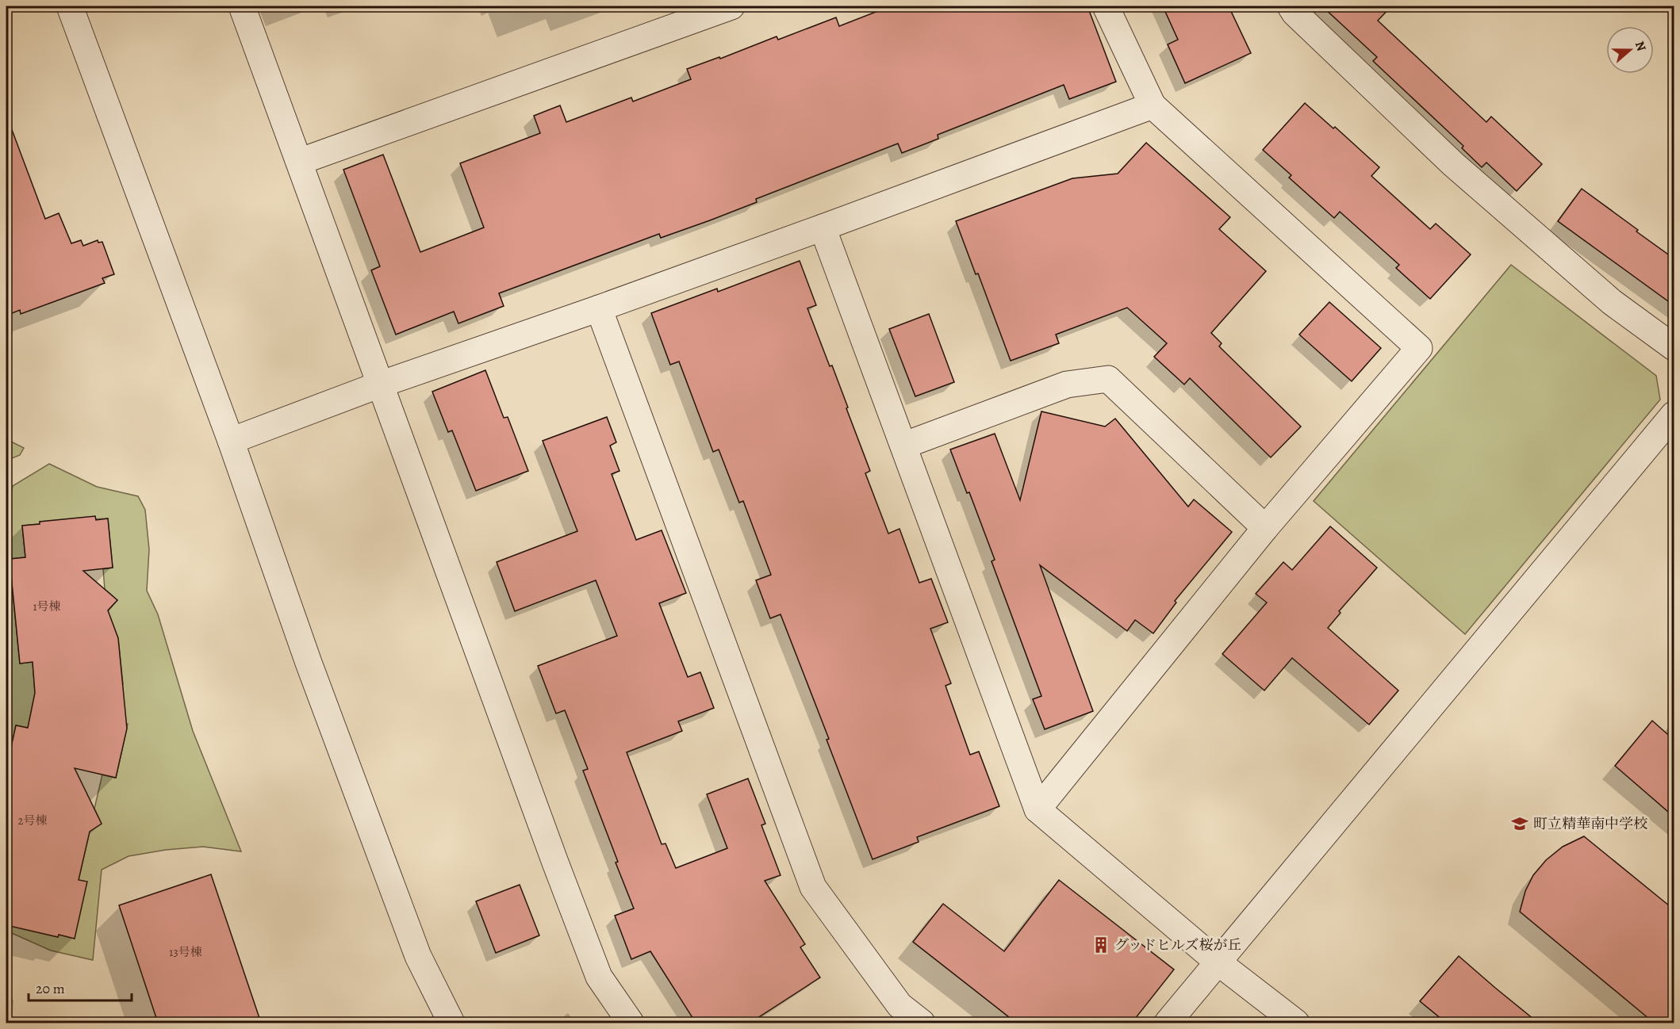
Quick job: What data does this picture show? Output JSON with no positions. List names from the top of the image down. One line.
{"places":{"school or university":["町立精華南中学校"],"building":["グッドヒルズ桜が丘"]},"house_numbers":["1号棟","2号棟","13号棟"],"scale_bar":"20 m","north":"right"}
